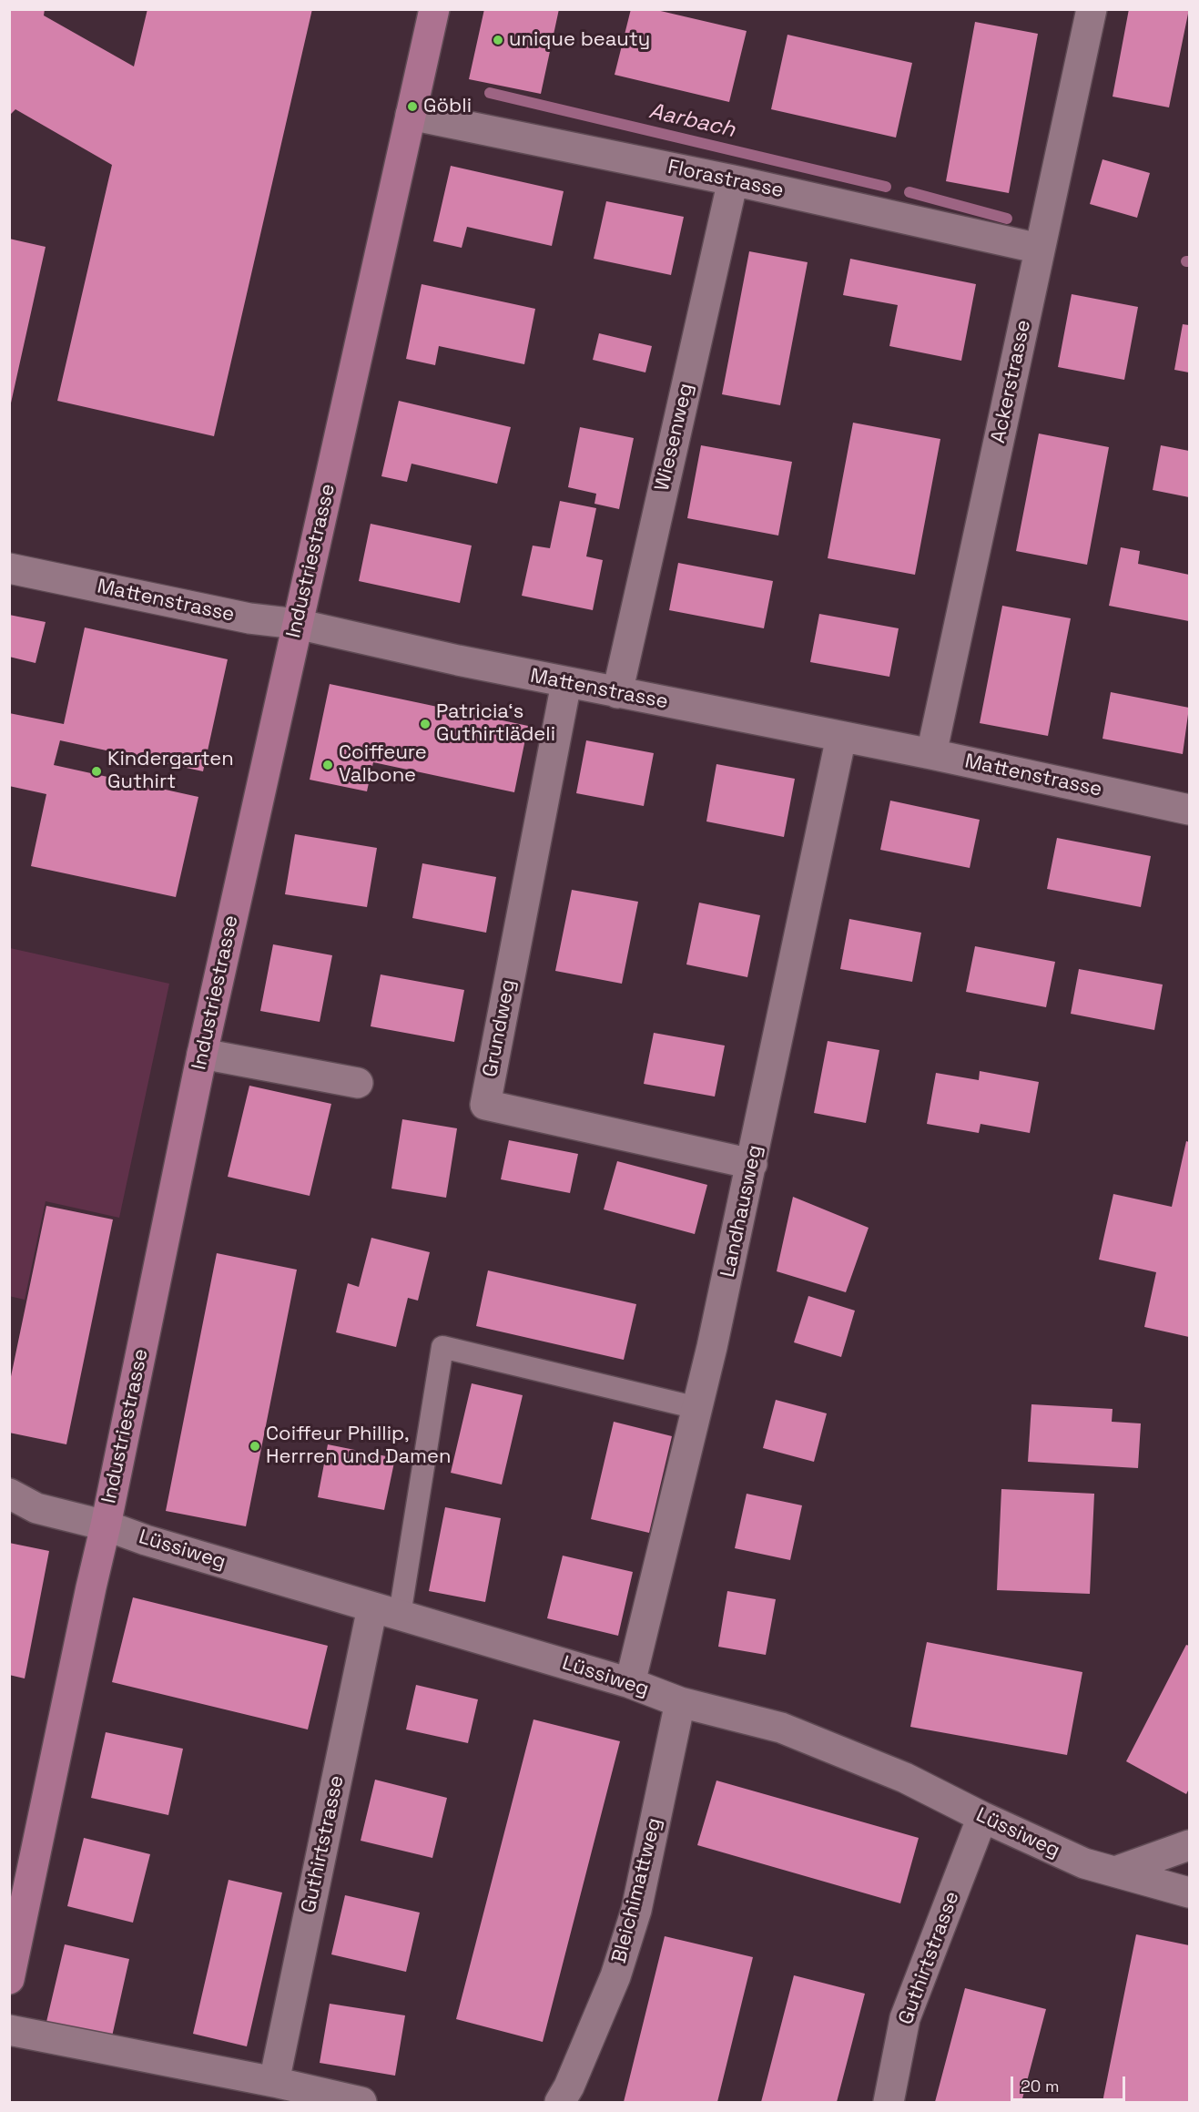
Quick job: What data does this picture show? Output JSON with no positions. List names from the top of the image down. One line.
{"streets":{"street":["Florastrasse","Ackerstrasse","Wiesenweg","Industriestrasse","Mattenstrasse","Grundweg","Landhausweg","Lüssiweg","Guthirtstrasse","Bleichimattweg"]},"crossings":[["Florastrasse","Ackerstrasse"],["Florastrasse","Wiesenweg"],["Florastrasse","Industriestrasse"],["Ackerstrasse","Mattenstrasse"],["Wiesenweg","Mattenstrasse"],["Industriestrasse","Mattenstrasse"],["Industriestrasse","Lüssiweg"],["Mattenstrasse","Grundweg"],["Mattenstrasse","Landhausweg"],["Grundweg","Landhausweg"],["Landhausweg","Lüssiweg"],["Lüssiweg","Guthirtstrasse"],["Lüssiweg","Bleichimattweg"]],"water":["Aarbach"],"places":["unique beauty","Göbli","Patricia‘s Guthirtlädeli","Coiffeure Valbone","Kindergarten Guthirt","Coiffeur Phillip, Herrren und Damen"],"scale_bar":"20 m"}
